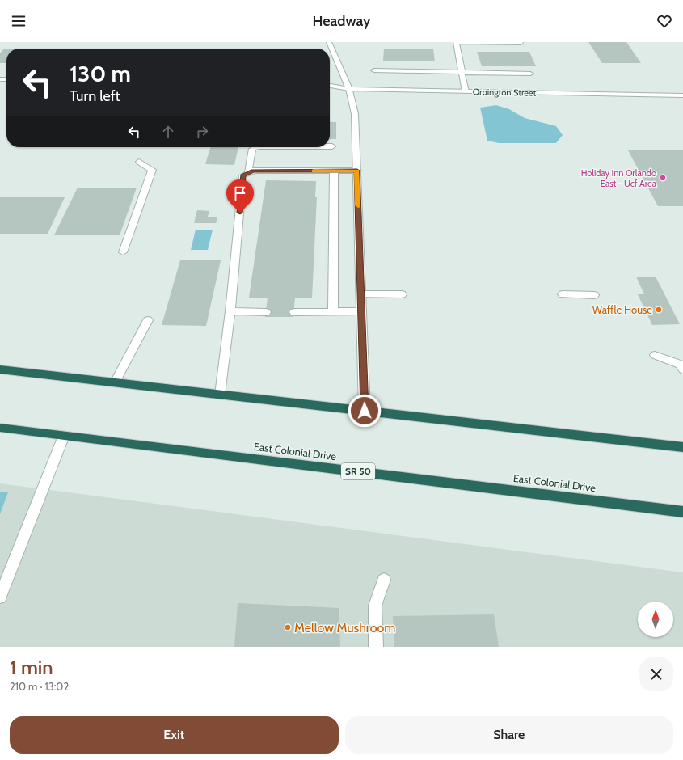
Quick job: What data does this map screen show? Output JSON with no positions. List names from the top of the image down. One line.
{"streets":{"highway":["East Colonial Drive","SR 50"],"street":["Orpington Street"]},"places":["Holiday Inn Orlando East - Ucf Area","Waffle House","Mellow Mushroom"],"north":"top","page":{"header":"Headway","turn":["130 m","Turn left"],"heading":["1 min","210 m · 13:02"],"buttons":["Exit","Share"]}}
